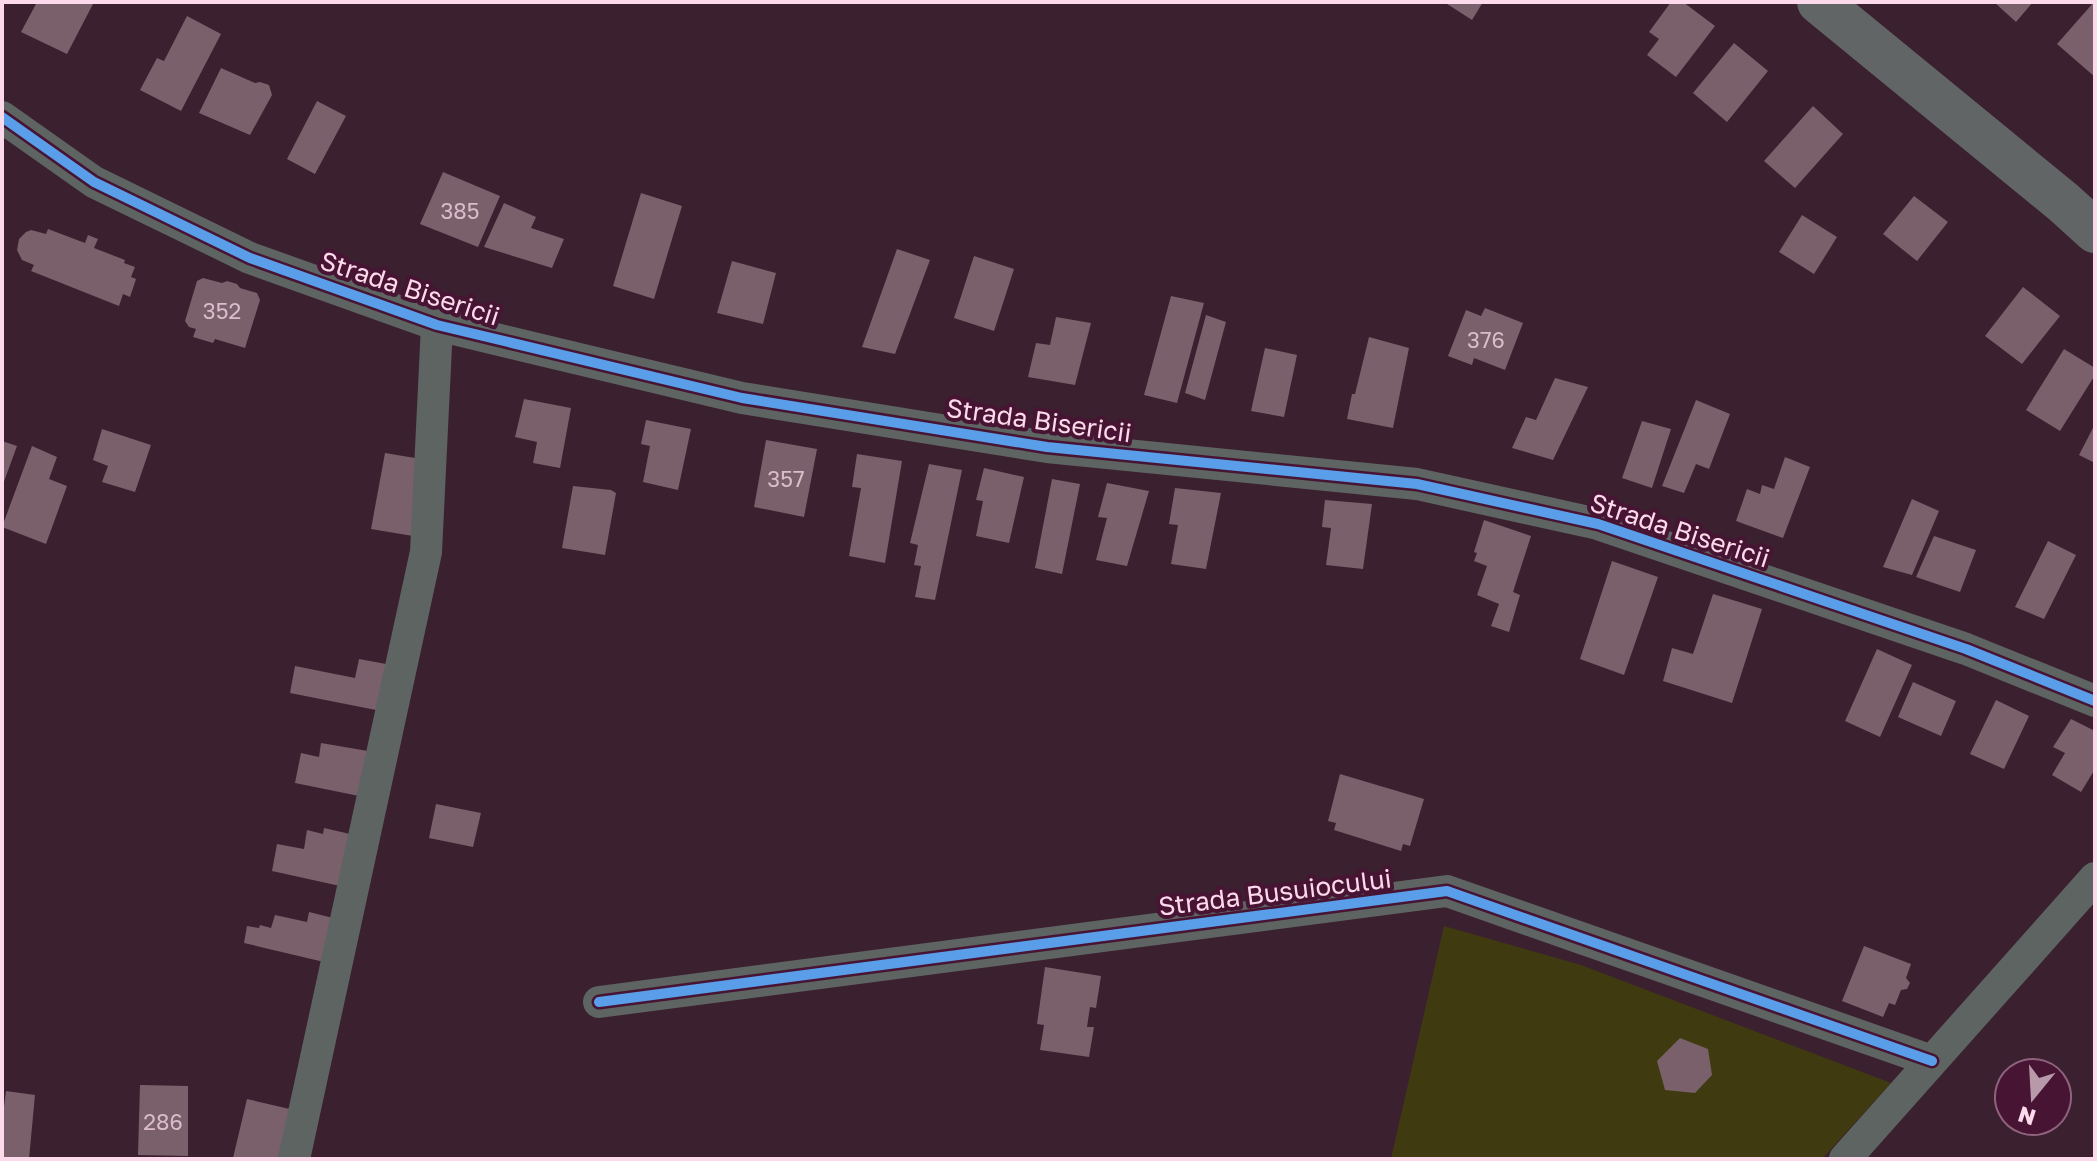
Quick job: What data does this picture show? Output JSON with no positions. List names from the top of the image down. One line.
{"streets":{"street":["Strada Bisericii","Strada Busuiocului"]},"house_numbers":["385","352","376","357","286"],"north":"bottom"}
